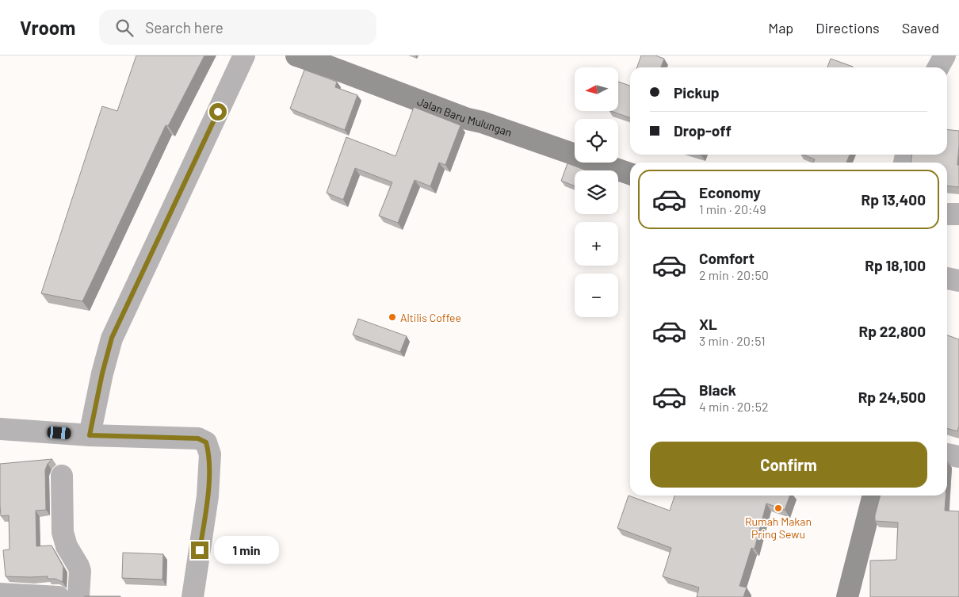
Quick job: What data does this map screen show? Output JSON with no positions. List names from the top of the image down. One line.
{"streets":{"main road":["Jalan Baru Mulungan"]},"places":["Altilis Coffee","Rumah Makan Pring Sewu"],"north":"left","page":{"header":"Vroom","search":"Search here","nav":["Map","Directions","Saved"],"map_buttons":["+","−"],"banner":["Pickup","Drop-off"],"list":[{"name":"Economy","note":"1 min · 20:49","value":"Rp 13,400"},{"name":"Comfort","note":"2 min · 20:50","value":"Rp 18,100"},{"name":"XL","note":"3 min · 20:51","value":"Rp 22,800"},{"name":"Black","note":"4 min · 20:52","value":"Rp 24,500"}],"buttons":"Confirm","bubble":"1 min"}}
